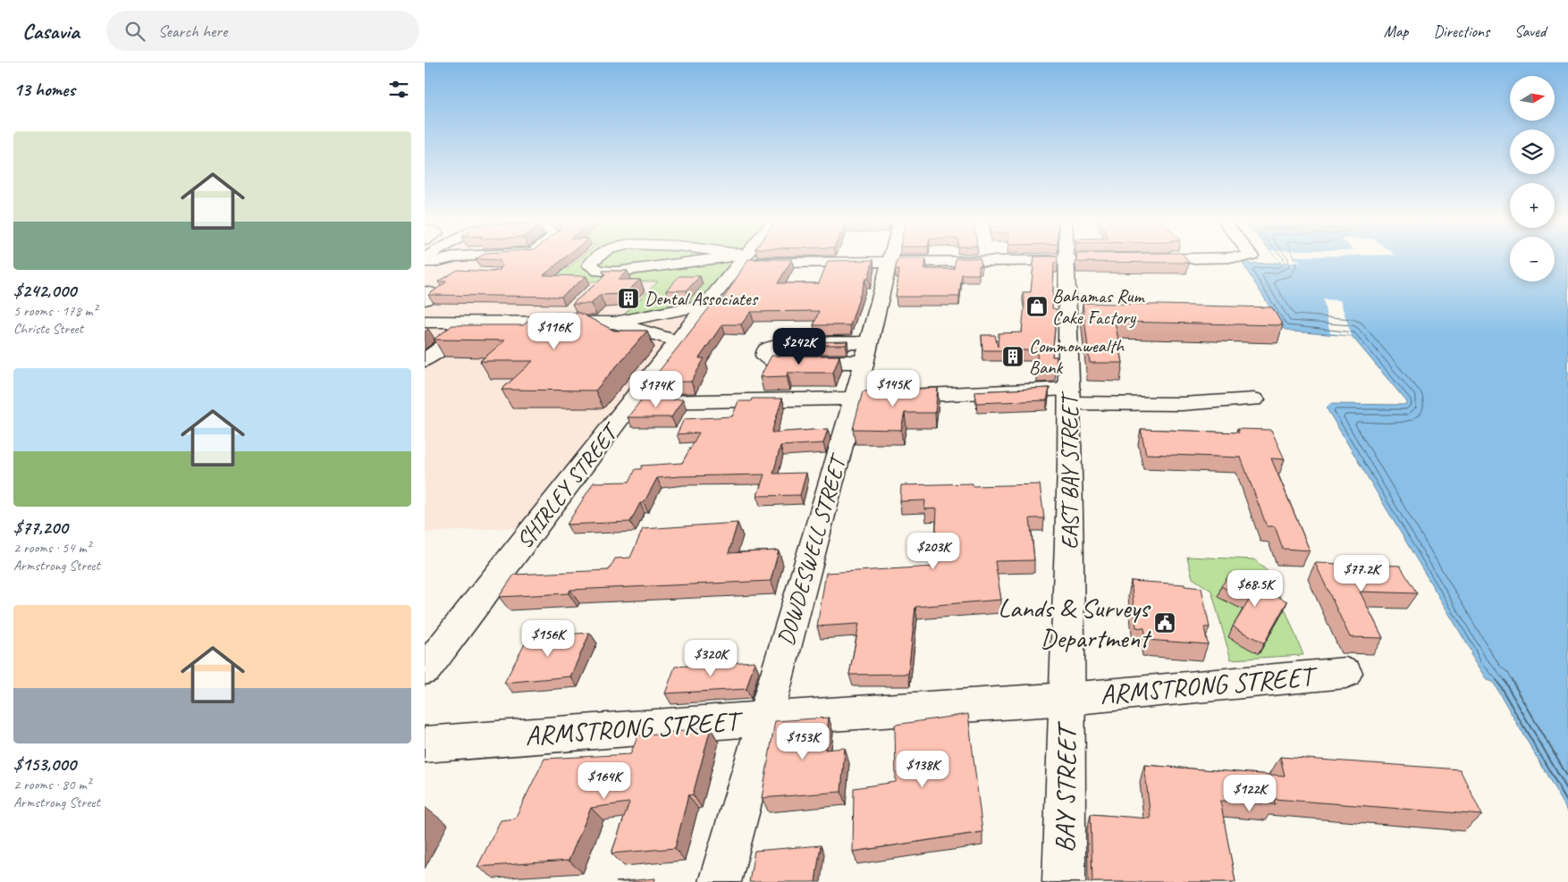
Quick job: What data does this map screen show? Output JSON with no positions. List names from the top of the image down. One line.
{"streets":{"main road":["EAST BAY STREET","SHIRLEY STREET","DOWDESWELL STREET","ARMSTRONG STREET","BAY STREET"]},"crossings":[["EAST BAY STREET","ARMSTRONG STREET"],["EAST BAY STREET","BAY STREET"],["DOWDESWELL STREET","ARMSTRONG STREET"],["ARMSTRONG STREET","BAY STREET"]],"places":{"building":["Dental Associates","Commonwealth Bank"],"shop":["Bahamas Rum Cake Factory"],"public building":["Lands & Surveys Department"]},"north":"right","page":{"header":"Casavia","search":"Search here","nav":["Map","Directions","Saved"],"heading":"13 homes","map_buttons":["+","−"],"list":[{"name":"$242,000","note":"5 rooms · 178 m² · Christe Street"},{"name":"$77,200","note":"2 rooms · 54 m² · Armstrong Street"},{"name":"$153,000","note":"2 rooms · 80 m² · Armstrong Street"}],"price":["$116K","$242K","$145K","$174K","$203K","$77.2K","$68.5K","$156K","$320K","$153K","$138K","$164K","$122K"]}}
